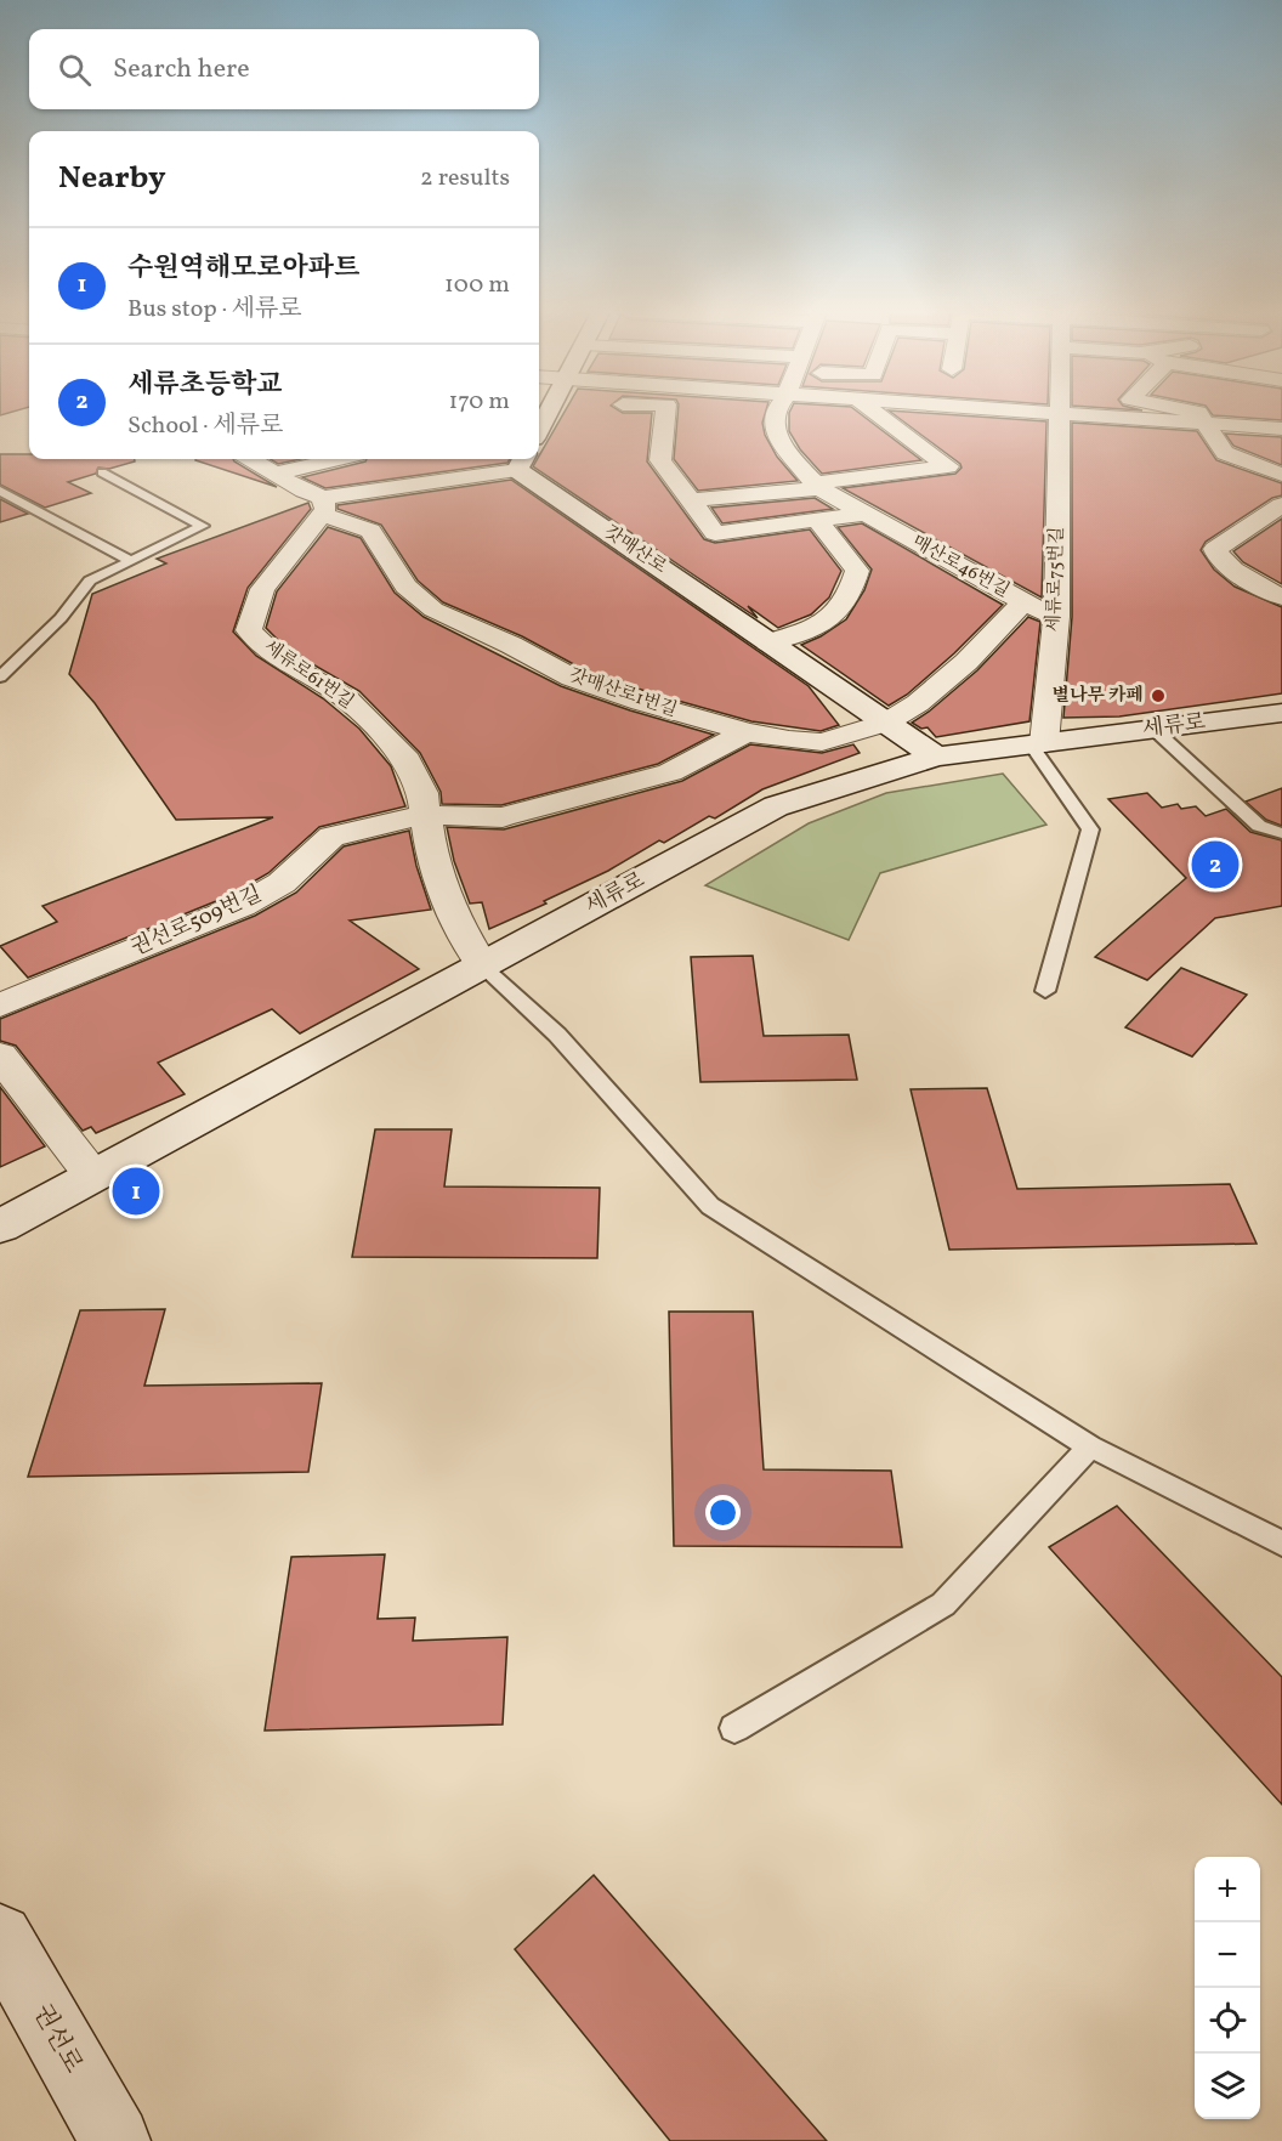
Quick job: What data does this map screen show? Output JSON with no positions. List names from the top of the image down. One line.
{"streets":{"street":["갓매산로","매산로46번길","세류로75번길","세류로61번길","갓매산로1번길","세류로","권선로509번길","권선로"]},"crossings":[["갓매산로","갓매산로1번길"],["갓매산로","세류로"],["매산로46번길","세류로75번길"],["세류로75번길","세류로"],["세류로61번길","갓매산로1번길"],["세류로61번길","세류로"],["세류로61번길","권선로509번길"]],"places":["별나무 카페"],"page":{"search":"Search here","heading":["Nearby","2 results"],"list":[{"mark":"1","name":"수원역해모로아파트","note":"Bus stop · 세류로","value":"100 m"},{"mark":"2","name":"세류초등학교","note":"School · 세류로","value":"170 m"}],"pins":["2","1"],"map_buttons":["+","−"]}}
